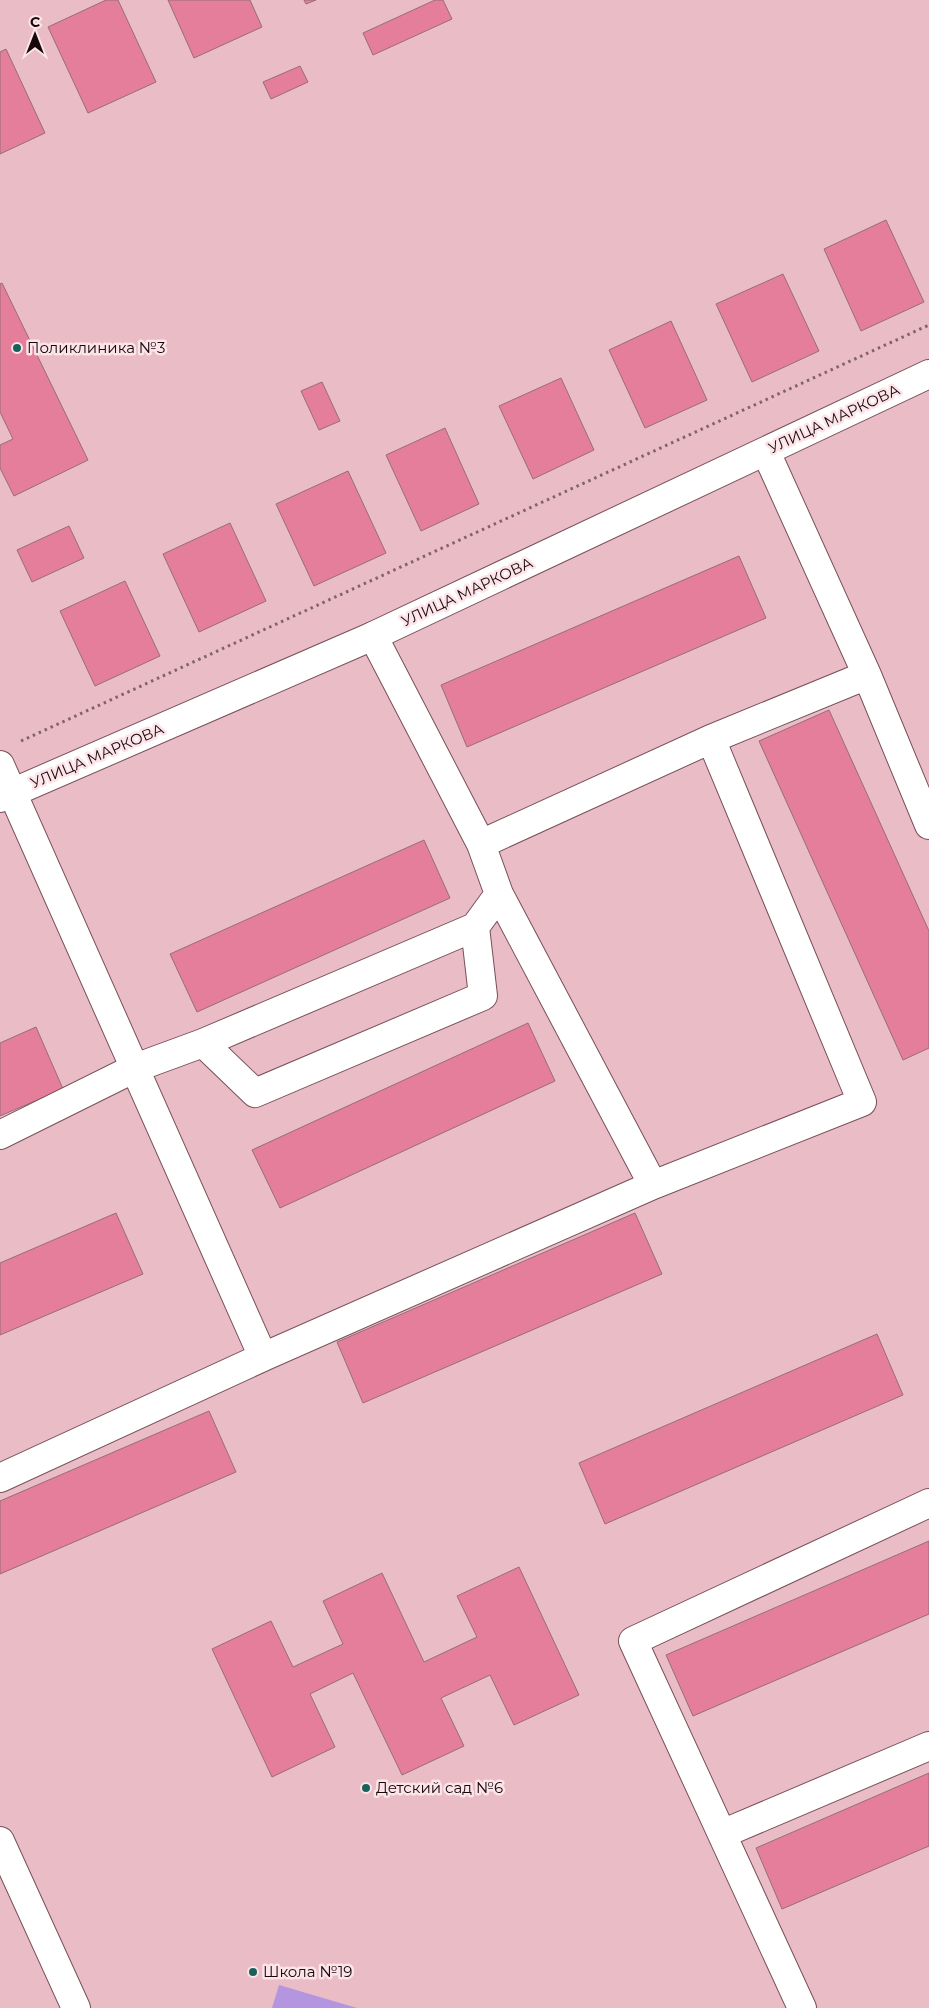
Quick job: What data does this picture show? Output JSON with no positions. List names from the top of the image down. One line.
{"streets":{"main road":["УЛИЦА МАРКОВА"]},"places":["Поликлиника №3","Детский сад №6","Школа №19"],"north":"top"}
